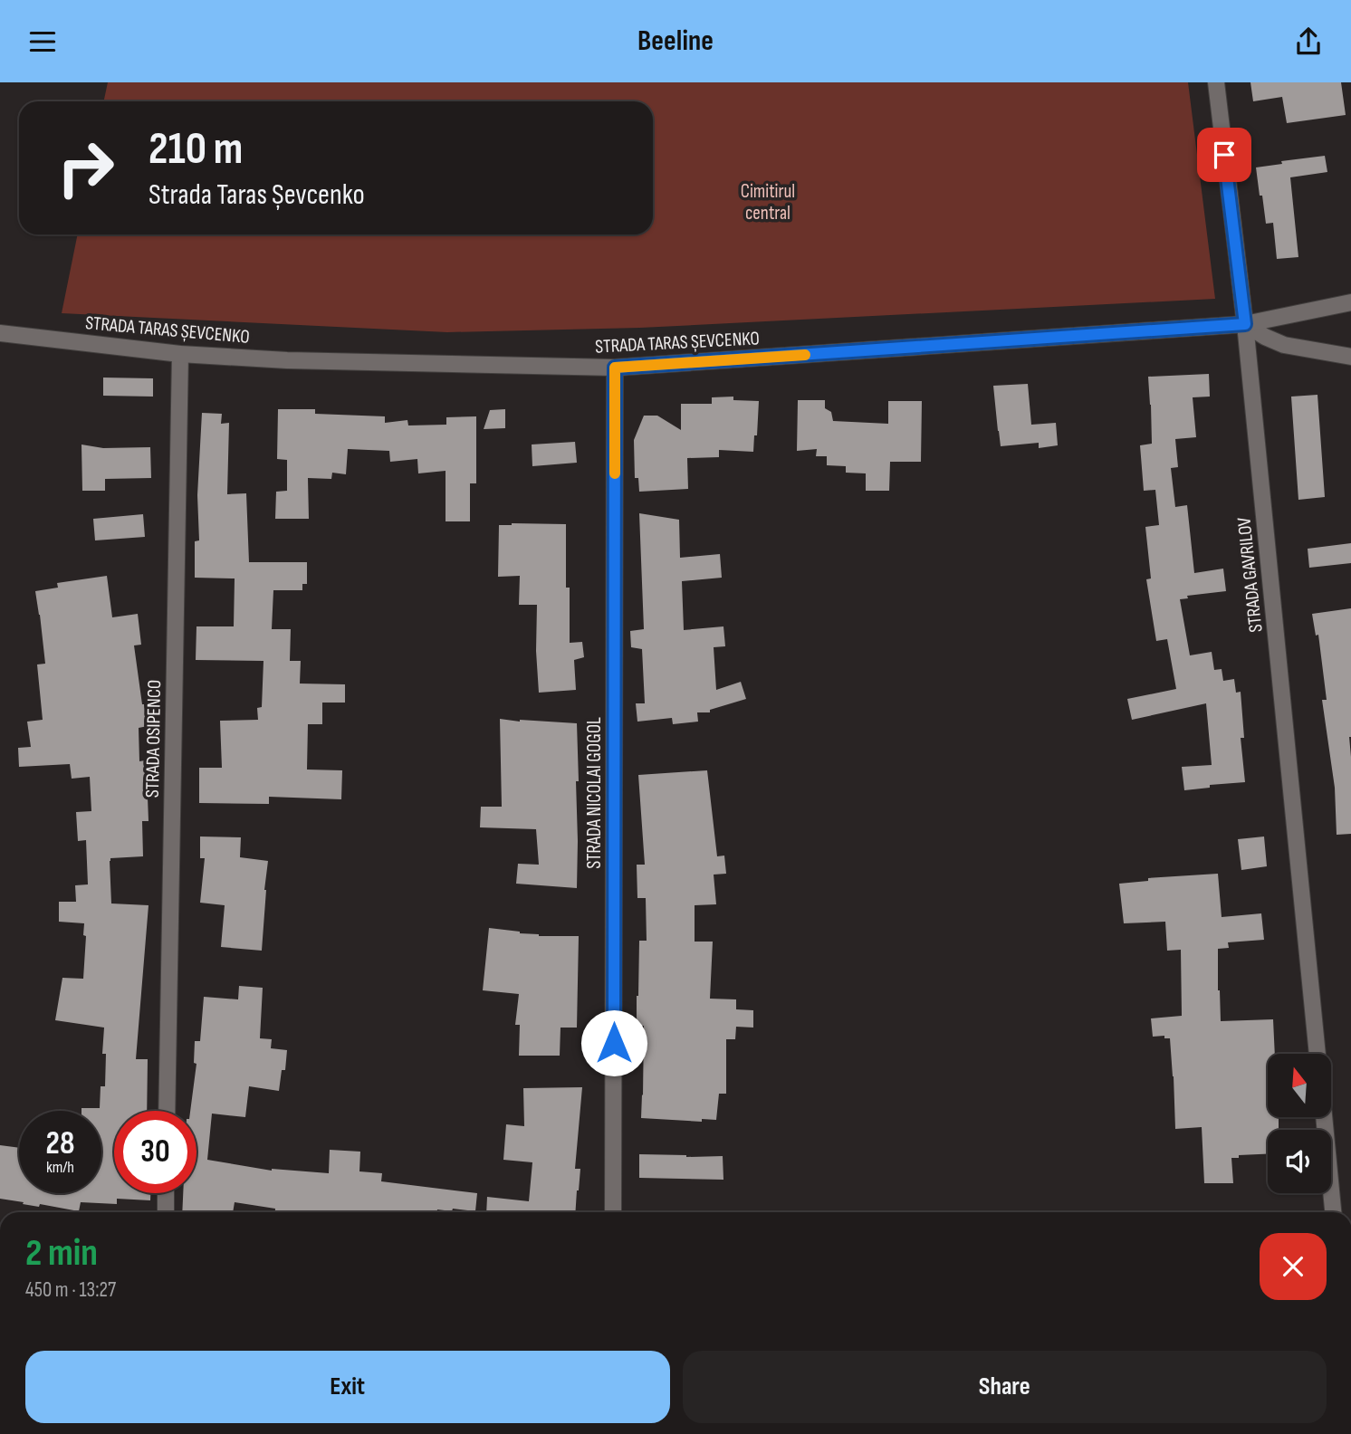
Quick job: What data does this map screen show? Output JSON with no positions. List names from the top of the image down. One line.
{"streets":{"street":["STRADA TARAS ȘEVCENKO","STRADA GAVRILOV","STRADA OSIPENCO","STRADA NICOLAI GOGOL"]},"crossings":[["STRADA TARAS ȘEVCENKO","STRADA GAVRILOV"],["STRADA TARAS ȘEVCENKO","STRADA OSIPENCO"],["STRADA TARAS ȘEVCENKO","STRADA NICOLAI GOGOL"]],"parks":["Cimitirul central"],"north":"top","page":{"header":"Beeline","turn":["210 m","Strada Taras Șevcenko"],"speed":"28 km/h","limit":"30","heading":["2 min","450 m · 13:27"],"buttons":["Exit","Share"]}}
